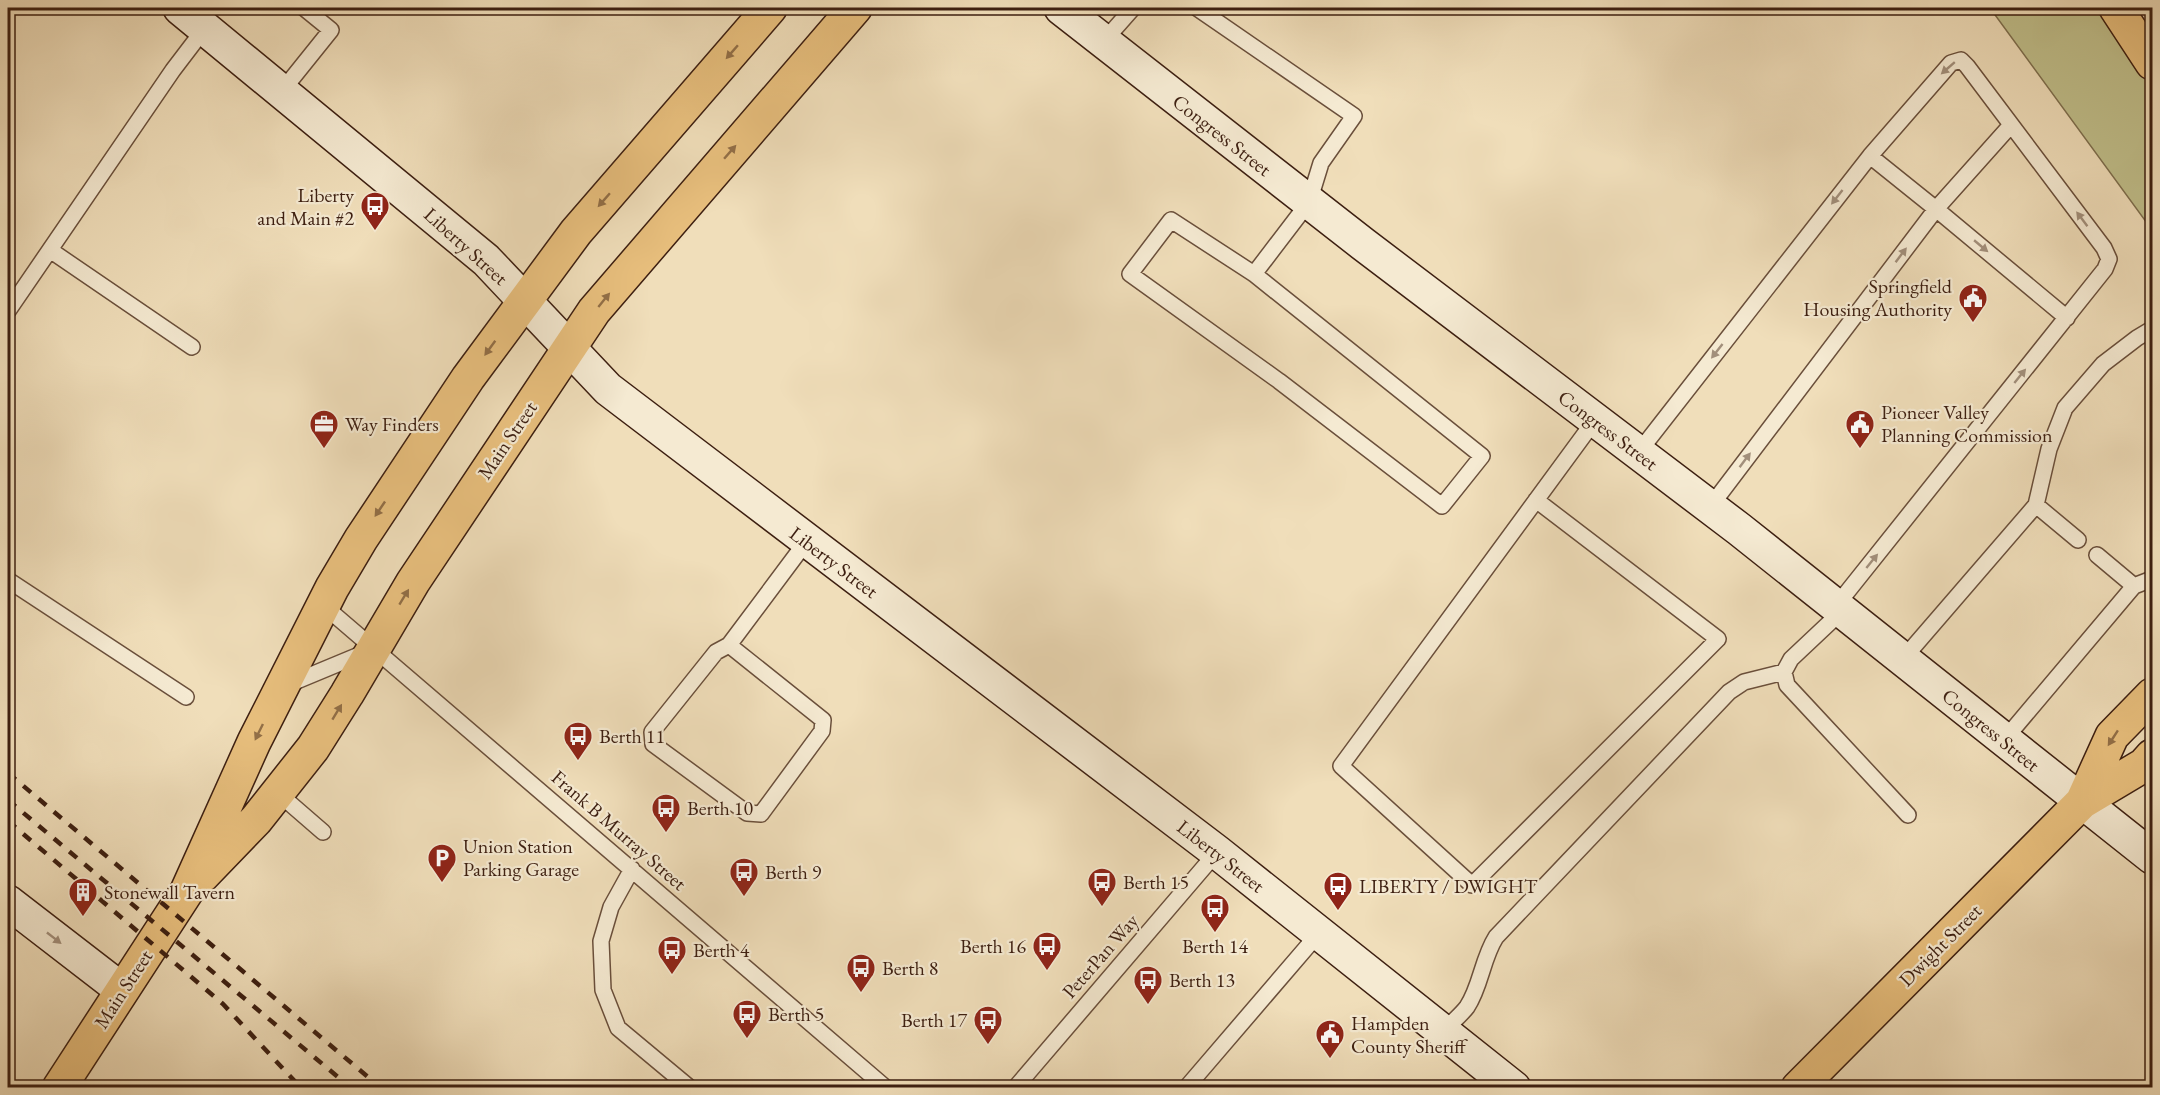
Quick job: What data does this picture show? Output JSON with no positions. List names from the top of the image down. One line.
{"streets":{"main road":["Congress Street","Liberty Street","Main Street","Dwight Street"],"lane":["Frank B Murray Street","PeterPan Way"]},"crossings":[["Congress Street","Dwight Street"],["Liberty Street","Main Street"],["Liberty Street","PeterPan Way"],["Main Street","Frank B Murray Street"]],"places":{"bus stop":["Liberty and Main #2","Berth 11","Berth 10","Berth 9","Berth 15","LIBERTY / DWIGHT","Berth 14","Berth 16","Berth 4","Berth 8","Berth 13","Berth 5","Berth 17"],"public building":["Springfield Housing Authority","Pioneer Valley Planning Commission","Hampden County Sheriff"],"office":["Way Finders"],"parking":["Union Station Parking Garage"],"building":["Stonewall Tavern"]}}
